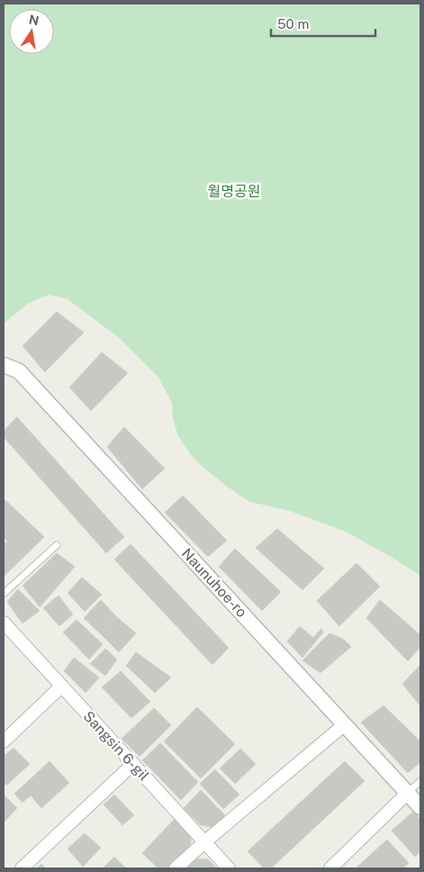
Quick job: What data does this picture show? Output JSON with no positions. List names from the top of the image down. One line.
{"streets":{"street":["Naunuhoe-ro","Sangsin 6-gil"]},"parks":["월명공원"],"scale_bar":"50 m","north":"top"}
